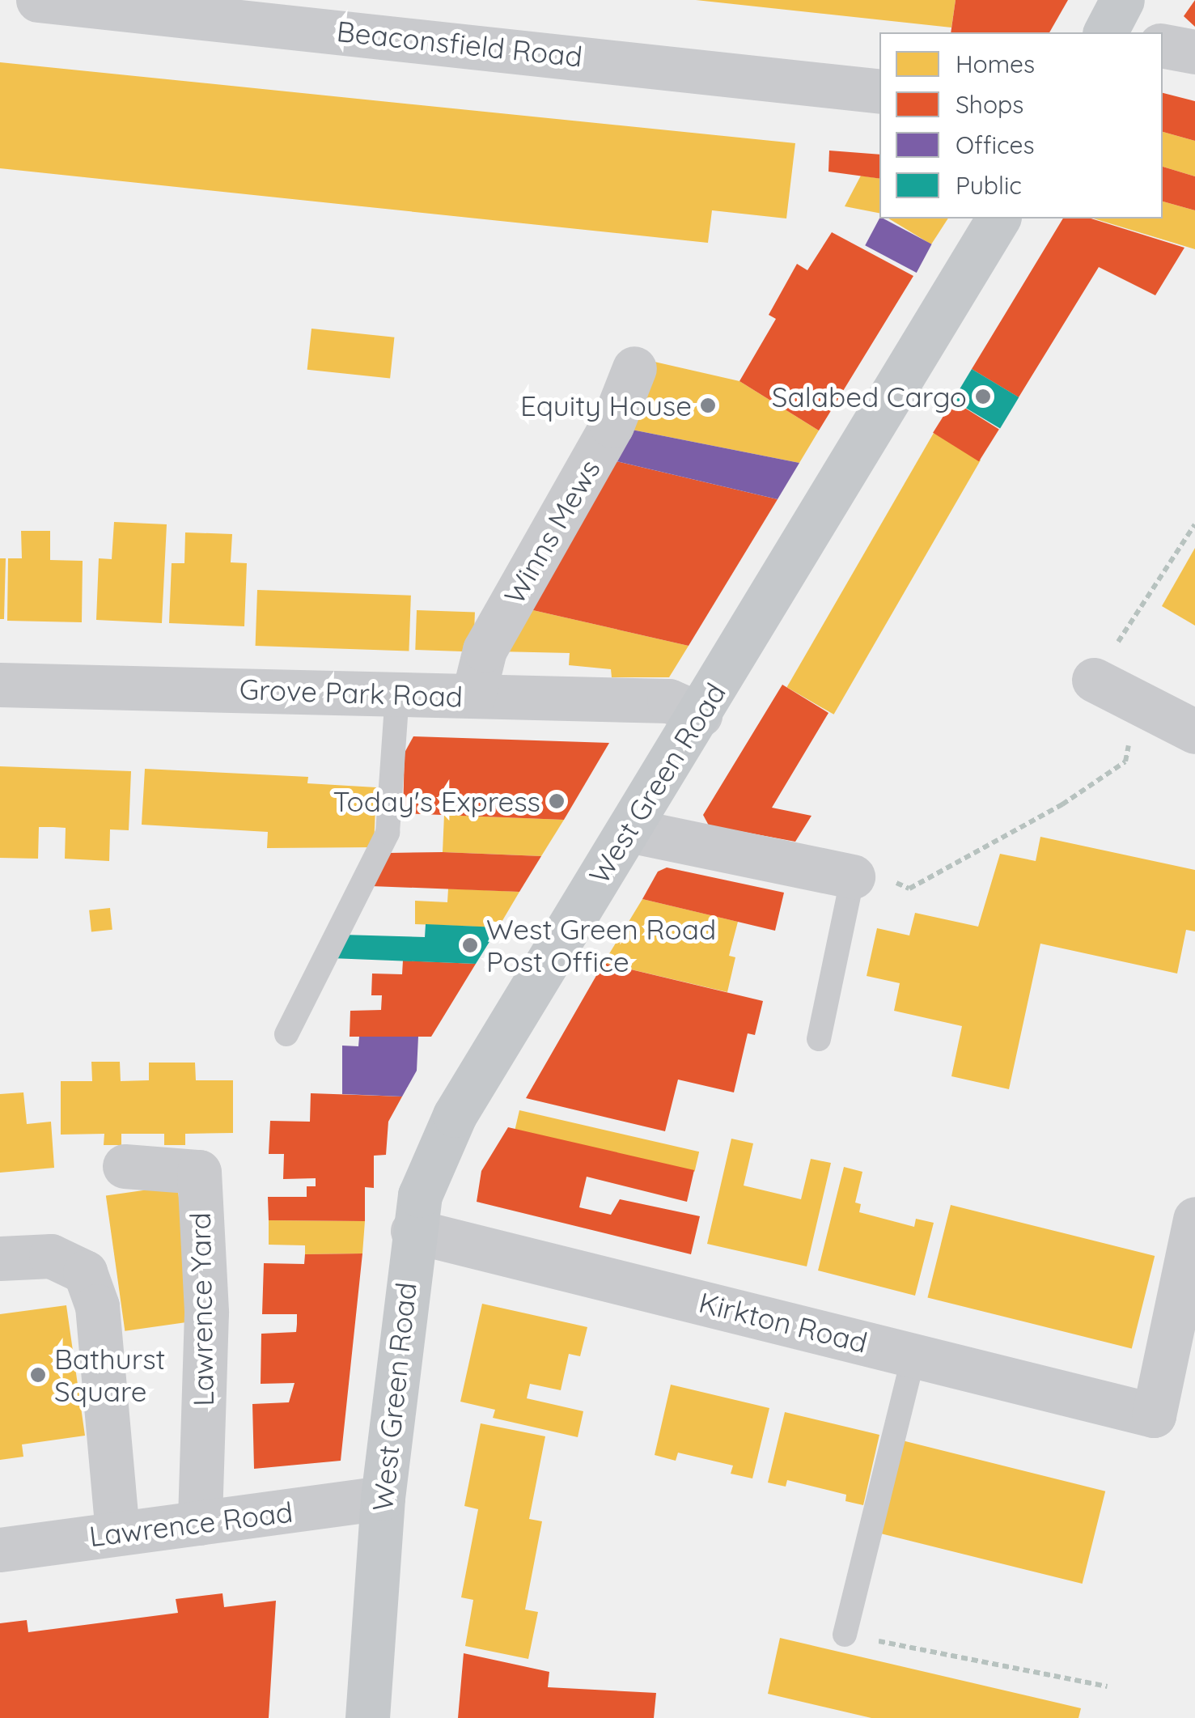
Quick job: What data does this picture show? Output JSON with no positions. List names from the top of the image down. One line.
{"streets":{"main road":["West Green Road"],"street":["Beaconsfield Road","Winns Mews","Grove Park Road","Lawrence Yard","Kirkton Road","Lawrence Road"]},"crossings":[["Winns Mews","Grove Park Road"],["Grove Park Road","West Green Road"],["West Green Road","Kirkton Road"],["West Green Road","Lawrence Road"],["Lawrence Yard","Lawrence Road"]],"places":["Salabed Cargo","Equity House","Today's Express","West Green Road Post Office","Bathurst Square"],"legend":["Homes","Shops","Offices","Public"]}
